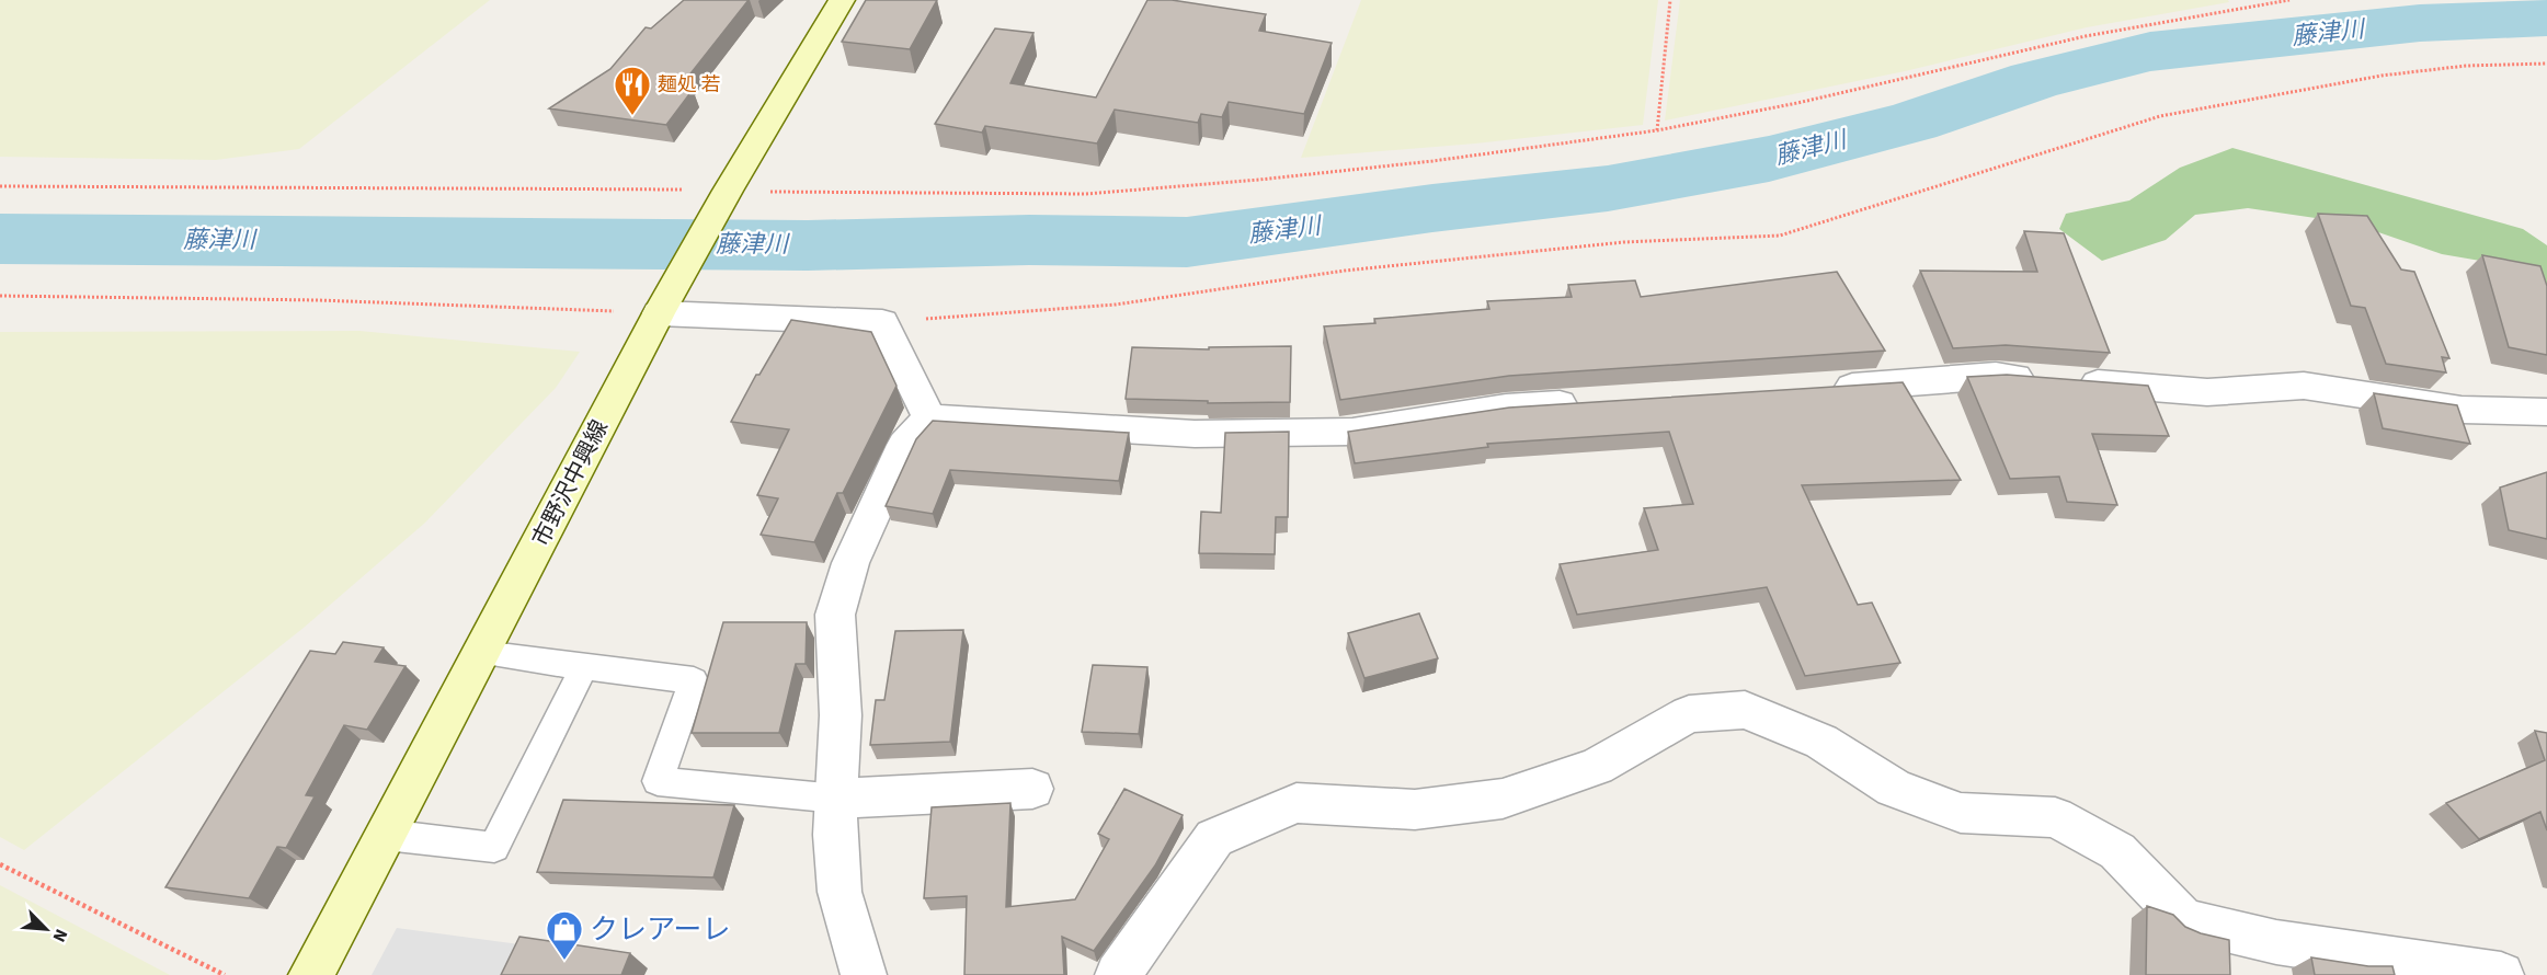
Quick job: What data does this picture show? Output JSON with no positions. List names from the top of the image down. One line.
{"streets":{"main road":["市野沢中興線"]},"water":["藤津川"],"places":{"restaurant":["麺処 若"],"shop":["クレアーレ"]},"north":"bottom right"}
